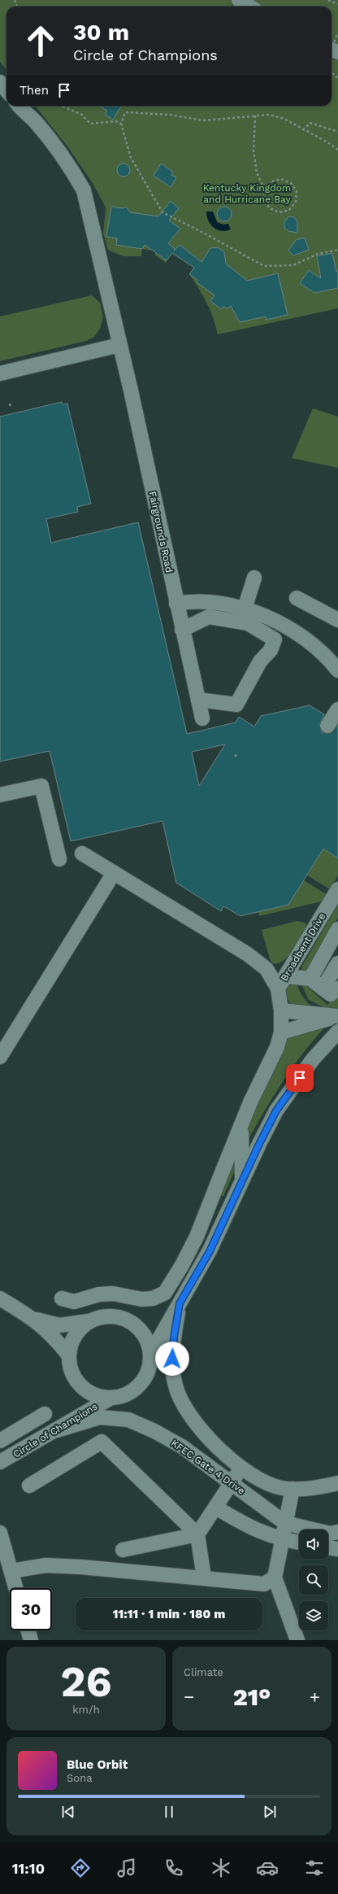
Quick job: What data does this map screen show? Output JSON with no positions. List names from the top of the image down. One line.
{"streets":{"street":["Fairgrounds Road","Broadbent Drive","Circle of Champions","KFEC Gate 4 Drive"]},"crossings":[["Circle of Champions","KFEC Gate 4 Drive"]],"parks":["Kentucky Kingdom and Hurricane Bay"],"page":{"turn":["30 m","Circle of Champions"],"then":"Then","limit":"30","trip":"11:11 · 1 min · 180 m","tile":[["26","km/h"],"Climate"],"heat":["−","21°","+"],"song":["Blue Orbit","Sona"],"tabs":"11:10"}}
